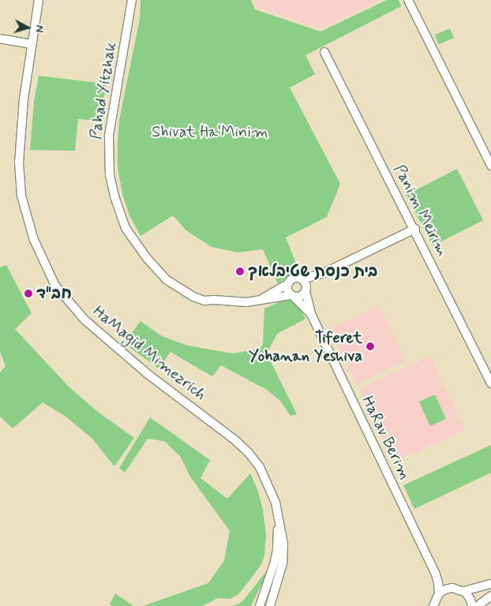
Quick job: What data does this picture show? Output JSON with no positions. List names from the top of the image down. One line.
{"streets":{"street":["Pahad Yitzhak","Panim Meirim","HaMagid Mimezrich","HaRav Berim"]},"crossings":[["Pahad Yitzhak","HaRav Berim"]],"parks":["Shivat Ha'Minim"],"places":["בית כנסת שטיבלאך","חב\"ד","Tiferet Yohanan Yeshiva"],"north":"right"}
